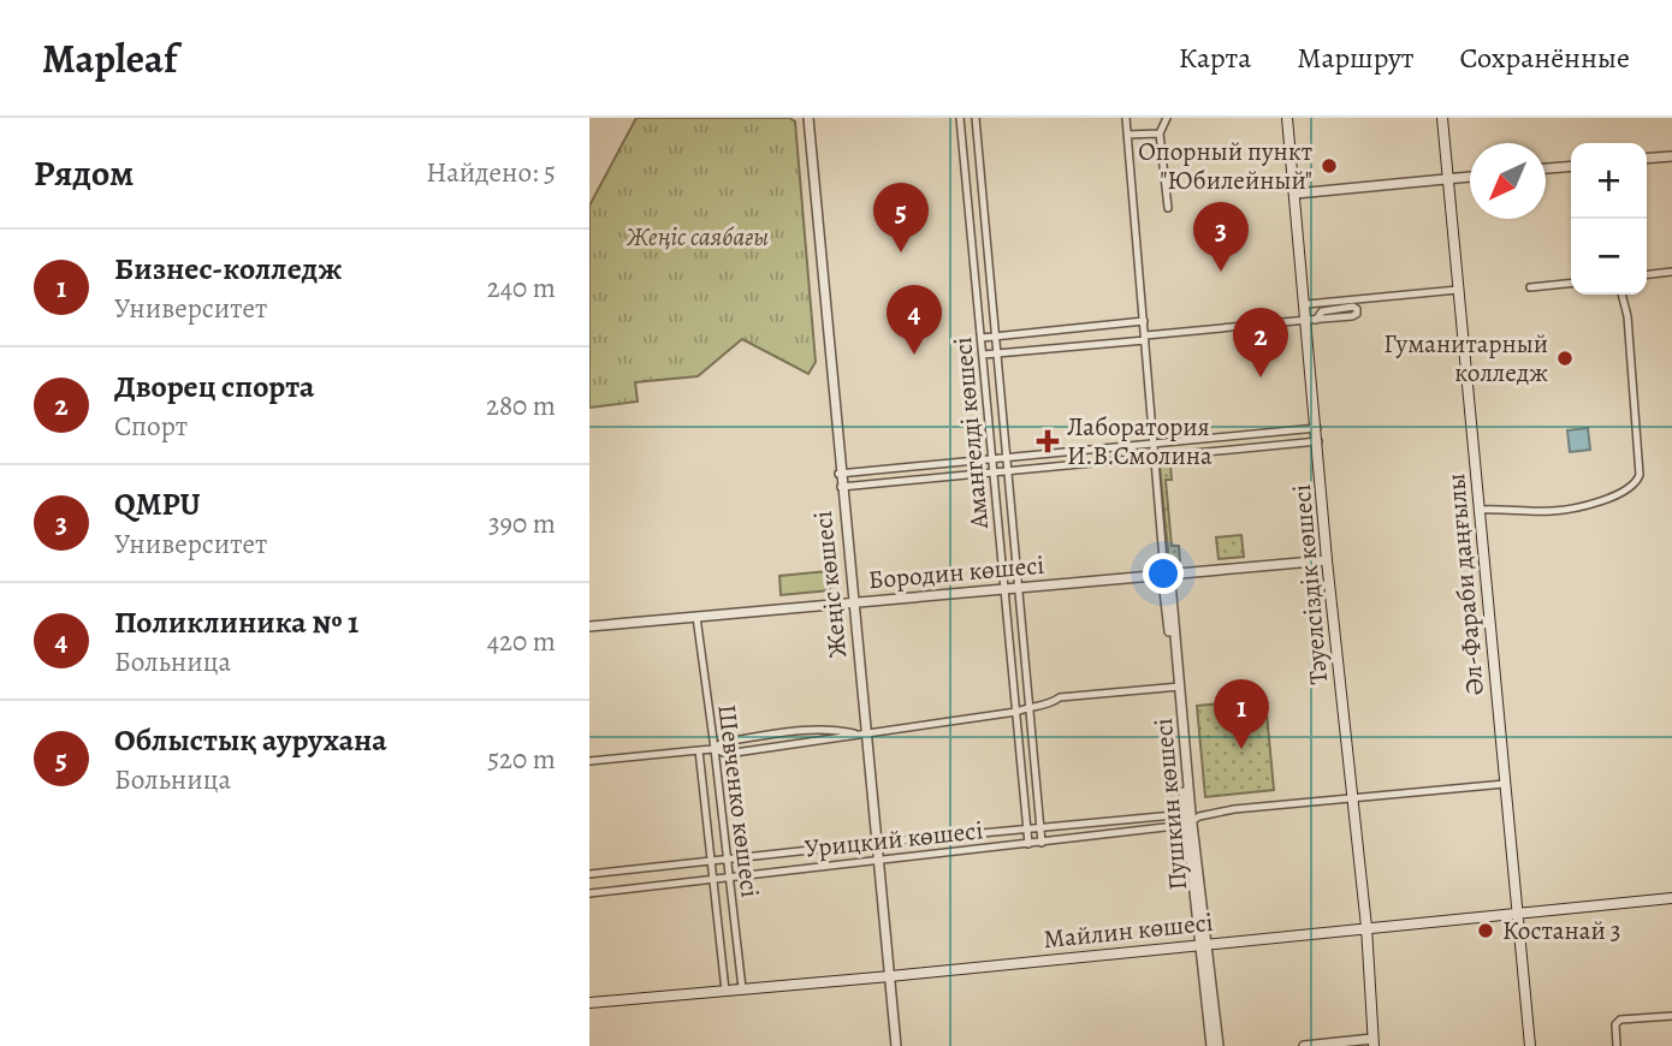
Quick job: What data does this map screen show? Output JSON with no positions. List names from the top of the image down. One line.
{"streets":{"main road":["Тәуелсіздік көшесі","Әл-Фараби даңғылы","Майлин көшесі"],"street":["Амангелді көшесі","Бородин көшесі","Жеңіс көшесі","Шевченко көшесі","Пушкин көшесі","Урицкий көшесі"]},"crossings":[["Амангелді көшесі","Бородин көшесі"],["Амангелді көшесі","Урицкий көшесі"],["Бородин көшесі","Жеңіс көшесі"],["Бородин көшесі","Тәуелсіздік көшесі"],["Бородин көшесі","Шевченко көшесі"],["Бородин көшесі","Пушкин көшесі"],["Жеңіс көшесі","Урицкий көшесі"],["Жеңіс көшесі","Майлин көшесі"],["Тәуелсіздік көшесі","Урицкий көшесі"],["Тәуелсіздік көшесі","Майлин көшесі"],["Әл-Фараби даңғылы","Урицкий көшесі"],["Әл-Фараби даңғылы","Майлин көшесі"],["Шевченко көшесі","Урицкий көшесі"],["Шевченко көшесі","Майлин көшесі"],["Пушкин көшесі","Урицкий көшесі"],["Пушкин көшесі","Майлин көшесі"]],"parks":["Жеңіс саябағы"],"places":{"other":["Опорный пункт \"Юбилейный\"","Гуманитарный колледж","Костанай 3"],"health":["Лаборатория И.В.Смолина"]},"north":"bottom left","page":{"header":"Mapleaf","nav":["Карта","Маршрут","Сохранённые"],"heading":["Рядом","Найдено: 5"],"map_buttons":["+","−"],"pins":["5","3","4","2","1"],"list":[{"mark":"1","name":"Бизнес-колледж","note":"Университет","value":"240 m"},{"mark":"2","name":"Дворец спорта","note":"Спорт","value":"280 m"},{"mark":"3","name":"QMPU","note":"Университет","value":"390 m"},{"mark":"4","name":"Поликлиника № 1","note":"Больница","value":"420 m"},{"mark":"5","name":"Облыстық аурухана","note":"Больница","value":"520 m"}]}}
